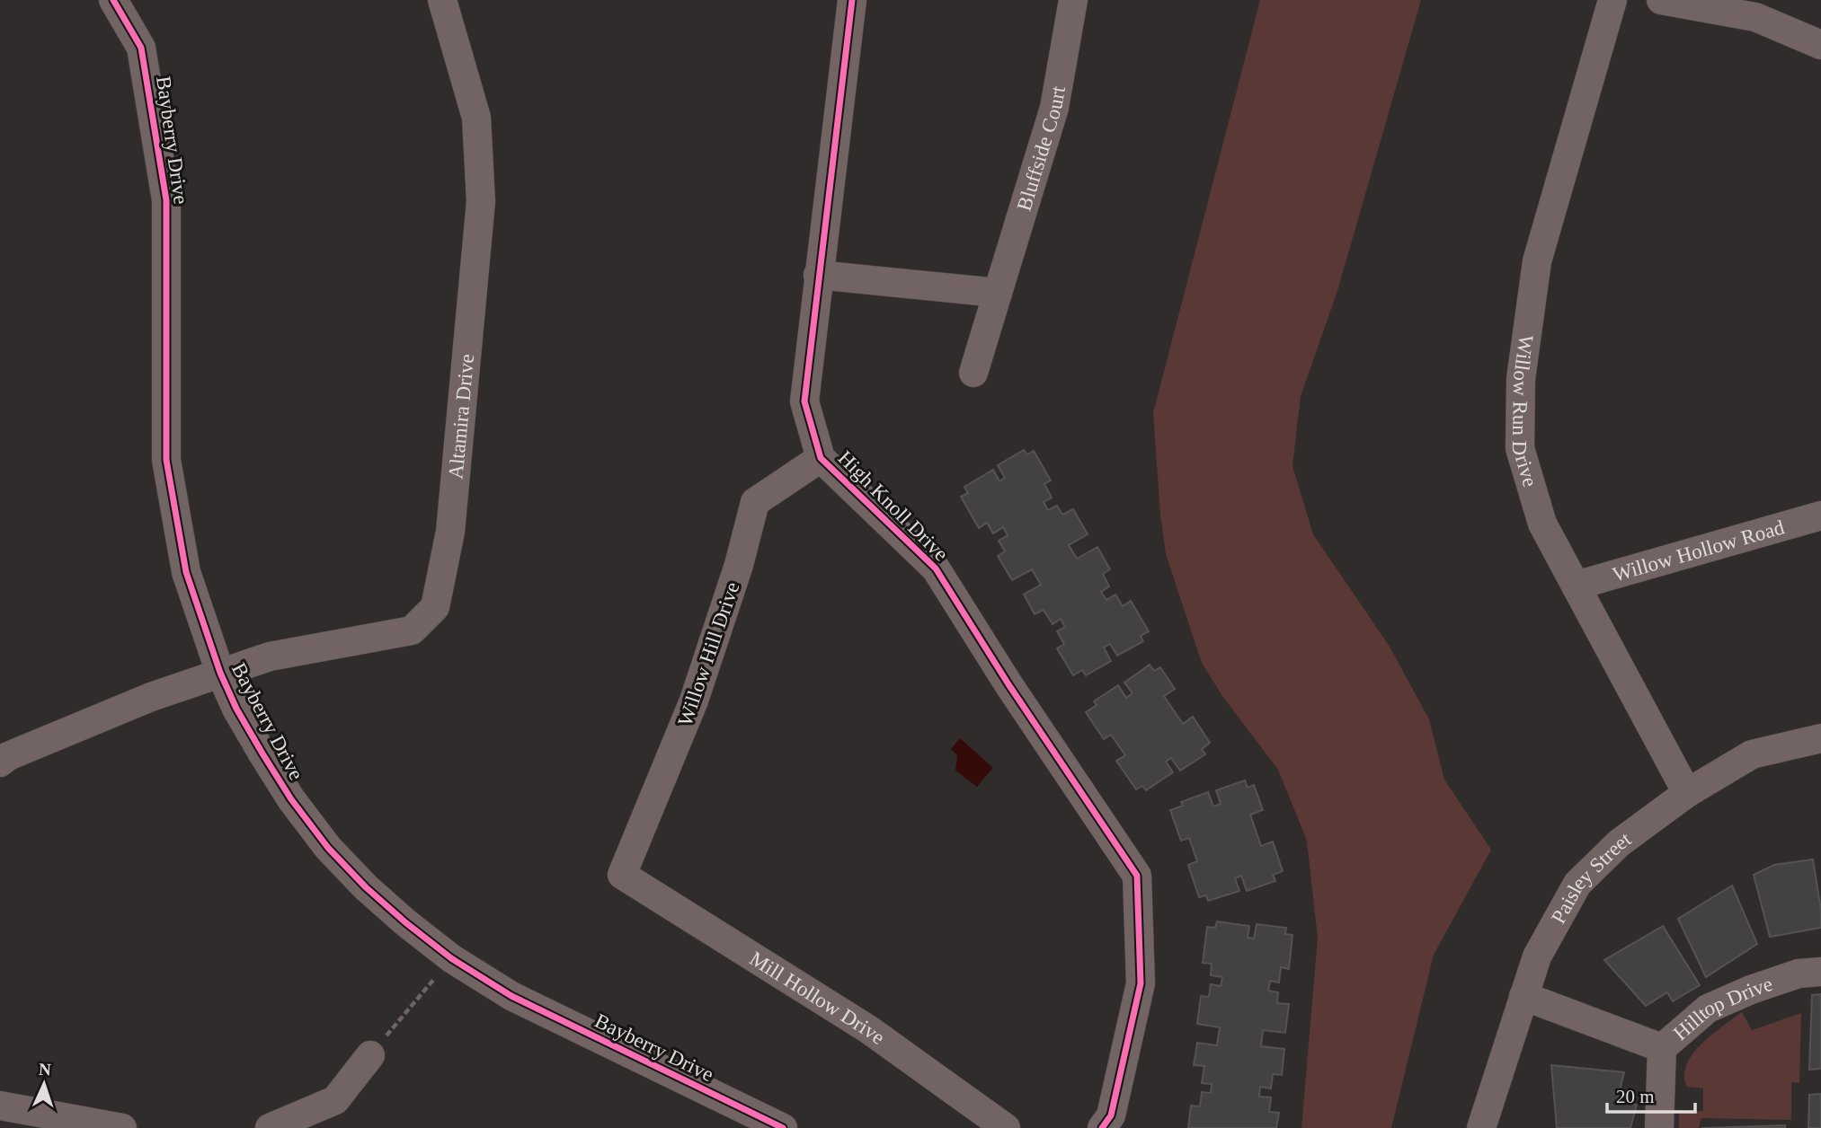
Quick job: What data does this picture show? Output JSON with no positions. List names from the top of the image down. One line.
{"streets":{"street":["Bayberry Drive","Bluffside Court","Willow Run Drive","Altamira Drive","High Knoll Drive","Willow Hollow Road","Willow Hill Drive","Paisley Street","Mill Hollow Drive","Hilltop Drive"]},"crossings":[["Bayberry Drive","Altamira Drive"],["Willow Run Drive","Willow Hollow Road"],["Willow Run Drive","Paisley Street"],["High Knoll Drive","Willow Hill Drive"],["Willow Hill Drive","Mill Hollow Drive"],["Paisley Street","Hilltop Drive"]],"scale_bar":"20 m","north":"top"}
